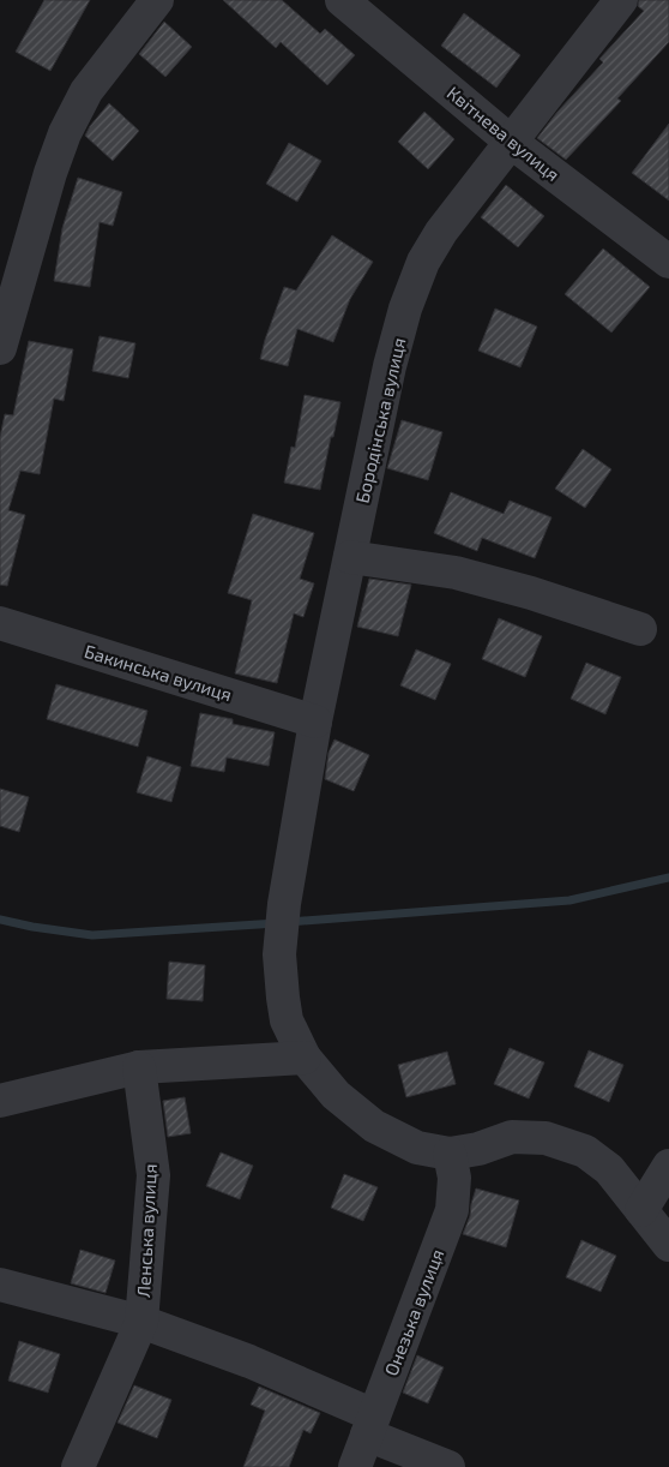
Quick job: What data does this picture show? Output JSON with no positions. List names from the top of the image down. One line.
{"streets":{"street":["Квітнева вулиця","Бородінська вулиця","Бакинська вулиця","Ленська вулиця","Онезька вулиця"]},"crossings":[["Квітнева вулиця","Бородінська вулиця"],["Бородінська вулиця","Бакинська вулиця"],["Бородінська вулиця","Онезька вулиця"],["Ленська вулиця","Онезька вулиця"]]}
